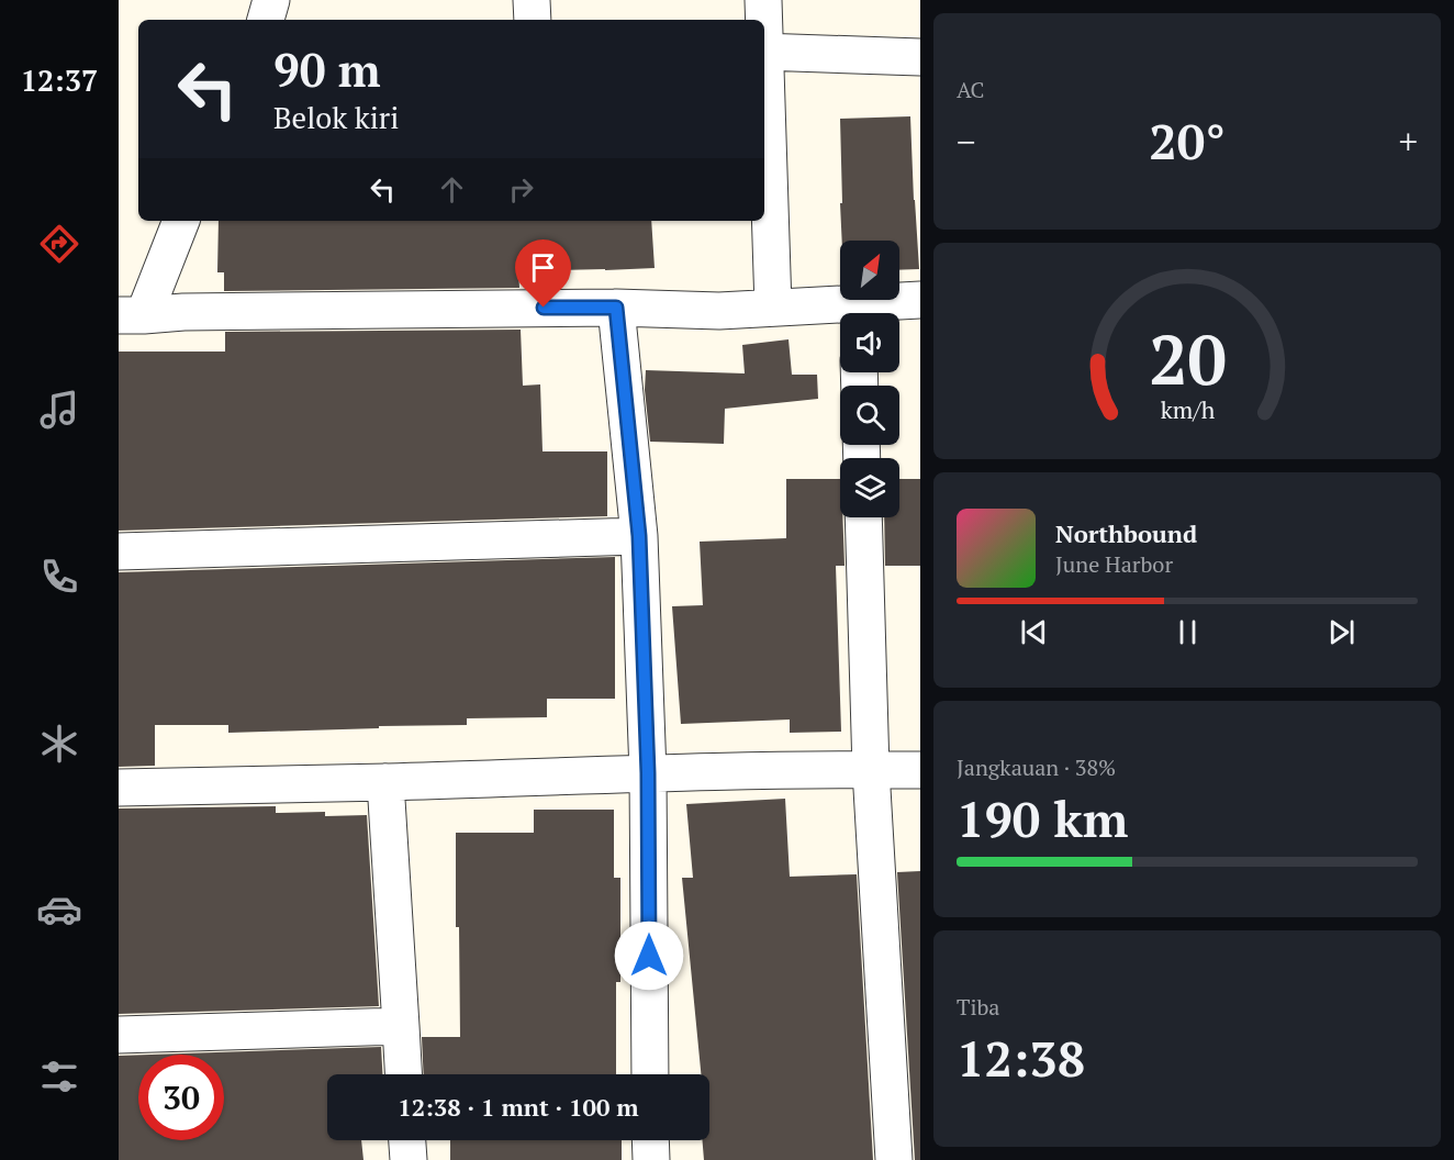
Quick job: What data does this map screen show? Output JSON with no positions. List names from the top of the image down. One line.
{"north":"top right","page":{"tabs":"12:37","tile":["AC",["Jangkauan · 38%","190 km"],["Tiba","12:38"]],"turn":["90 m","Belok kiri"],"heat":["−","20°","+"],"song":["Northbound","June Harbor"],"limit":"30","trip":"12:38 · 1 mnt · 100 m","gauge":["20","km/h"]}}
